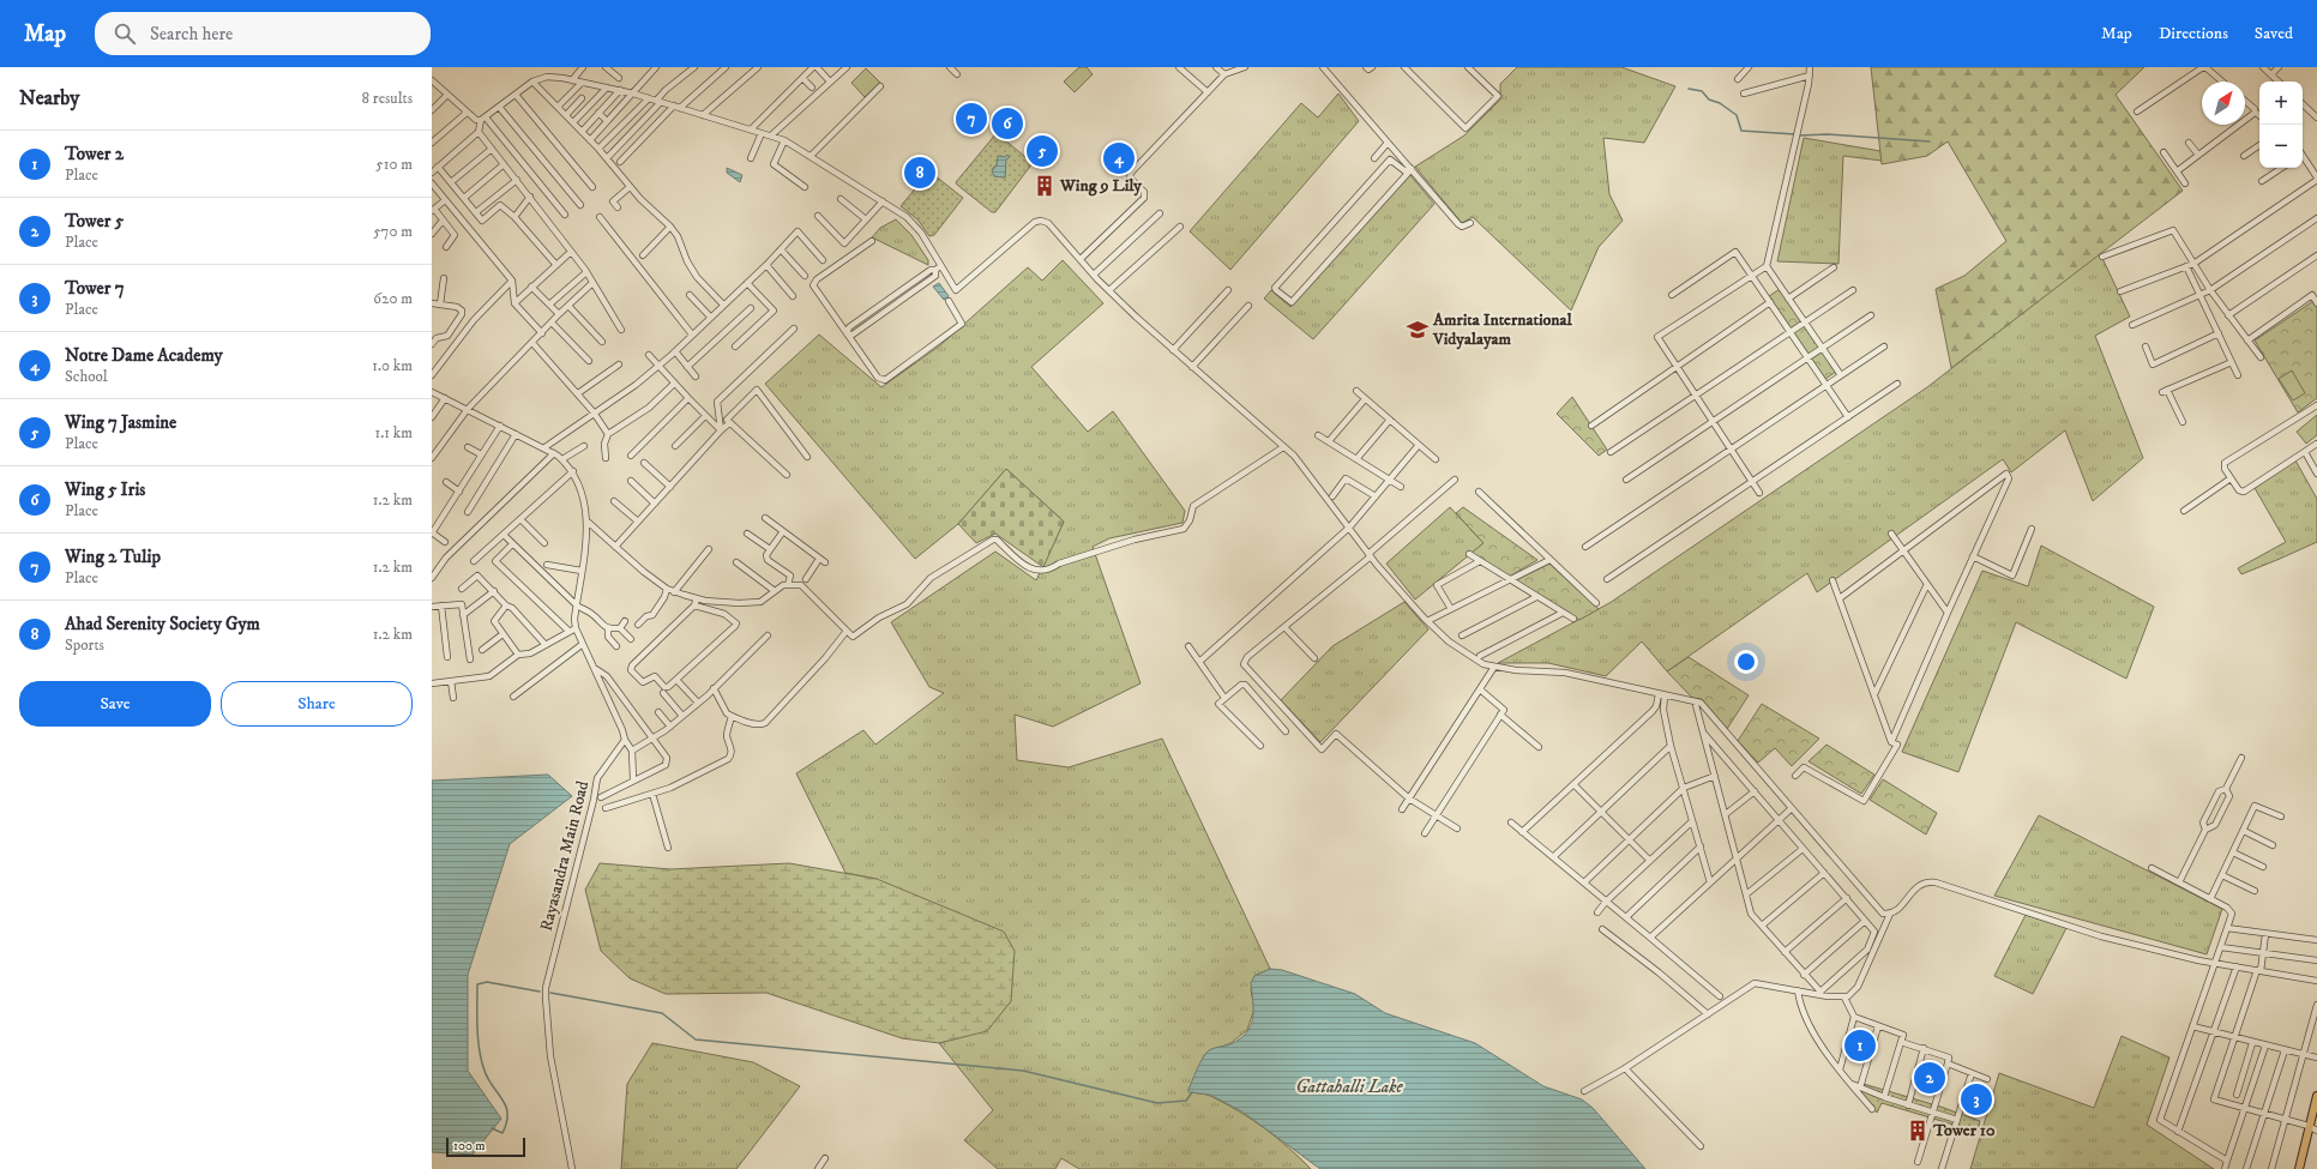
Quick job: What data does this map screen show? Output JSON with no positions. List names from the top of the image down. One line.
{"streets":{"street":["Rayasandra Main Road"]},"water":["Gattahalli Lake"],"places":{"building":["Wing 9 Lily","Tower 10"],"school or university":["Amrita International Vidyalayam"]},"scale_bar":"100 m","north":"top right","page":{"header":"Map","search":"Search here","nav":["Map","Directions","Saved"],"heading":["Nearby","8 results"],"map_buttons":["+","−"],"pins":["7","6","5","4","8","1","2","3"],"list":[{"mark":"1","name":"Tower 2","note":"Place","value":"510 m"},{"mark":"2","name":"Tower 5","note":"Place","value":"570 m"},{"mark":"3","name":"Tower 7","note":"Place","value":"620 m"},{"mark":"4","name":"Notre Dame Academy","note":"School","value":"1.0 km"},{"mark":"5","name":"Wing 7 Jasmine","note":"Place","value":"1.1 km"},{"mark":"6","name":"Wing 5 Iris","note":"Place","value":"1.2 km"},{"mark":"7","name":"Wing 2 Tulip","note":"Place","value":"1.2 km"},{"mark":"8","name":"Ahad Serenity Society Gym","note":"Sports","value":"1.2 km"}],"buttons":["Save","Share"],"scale":"100 m"}}
